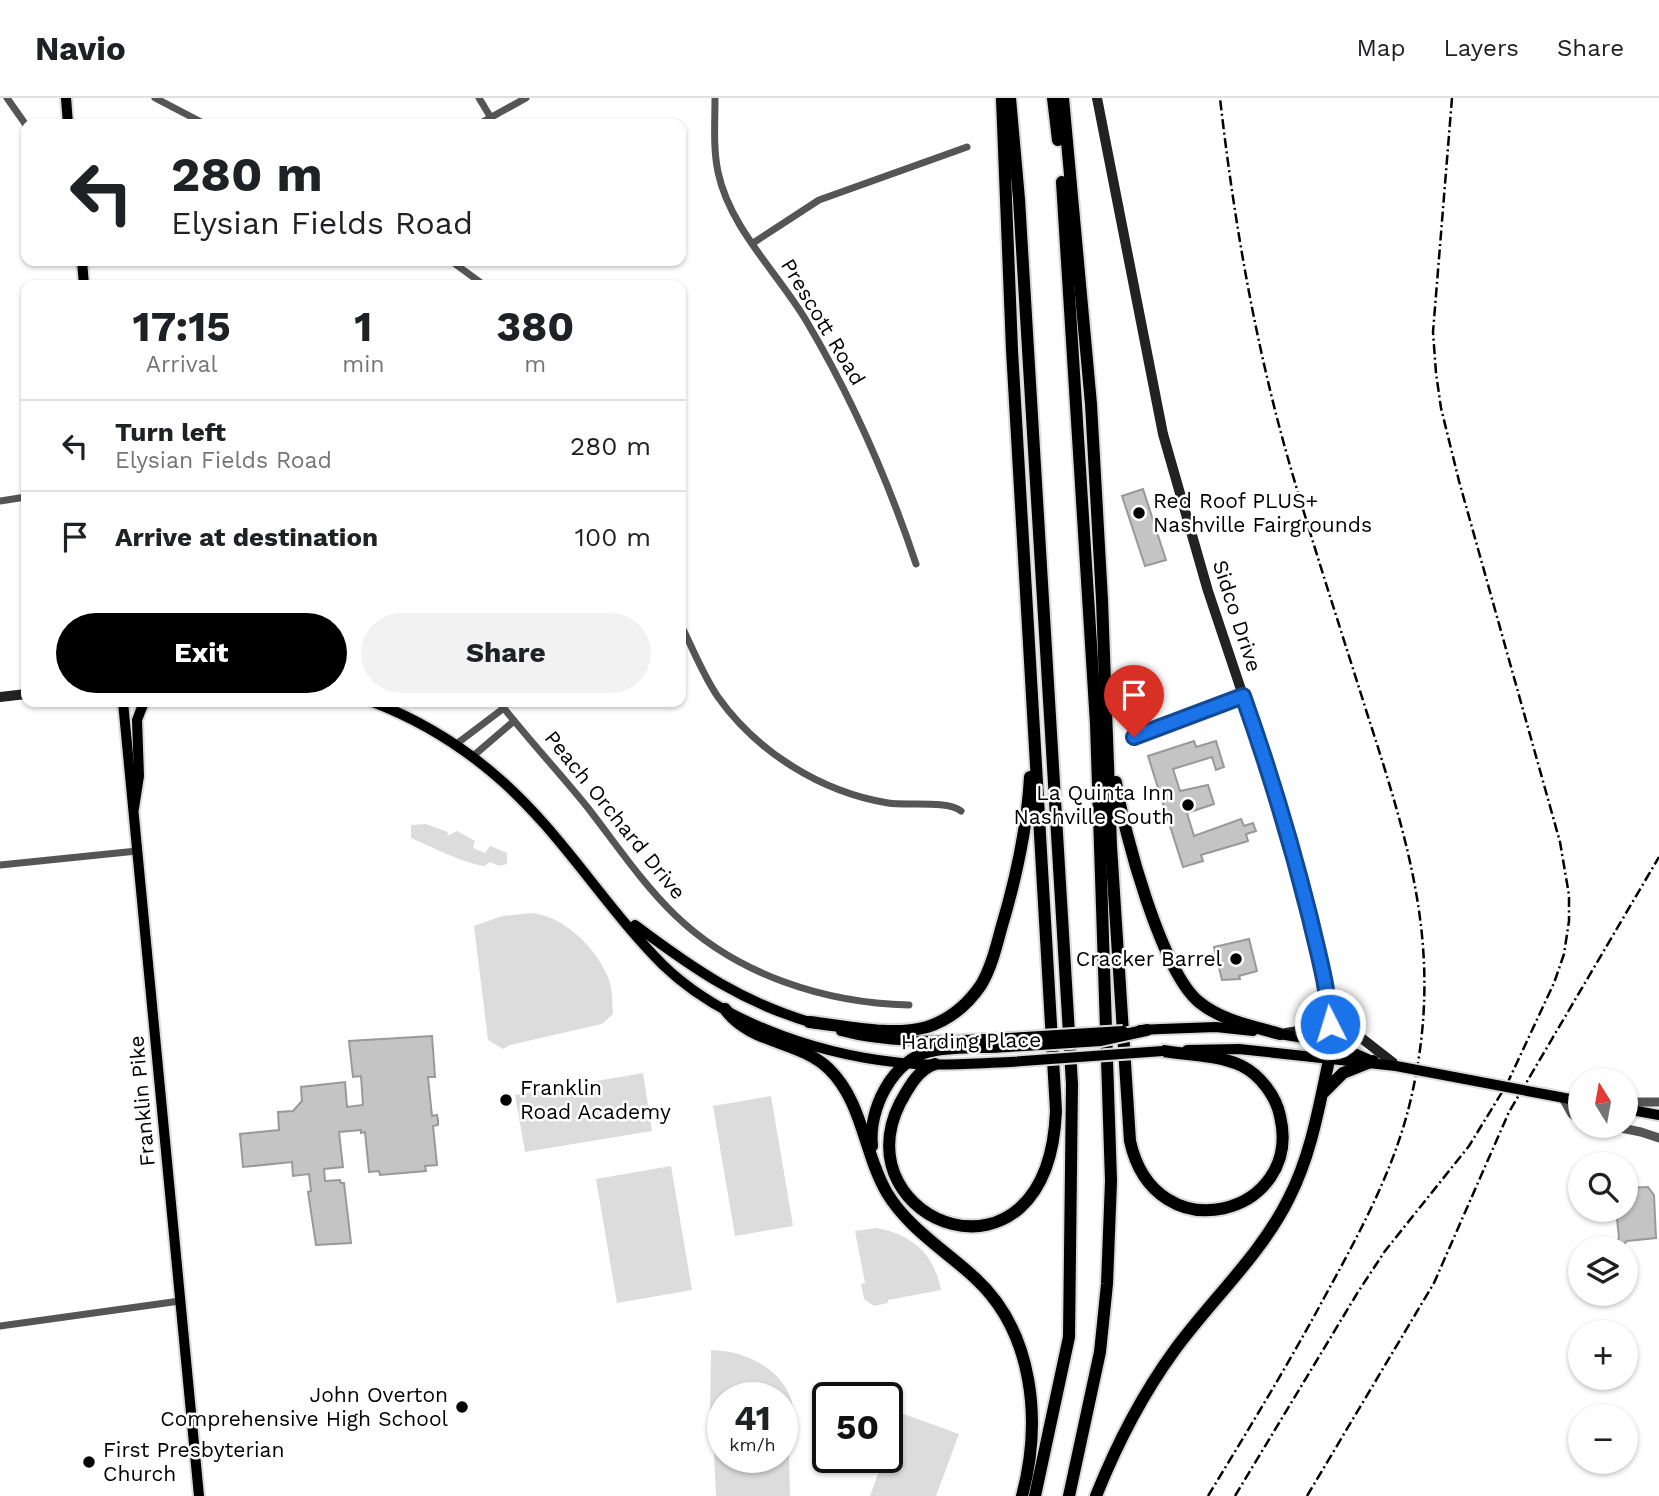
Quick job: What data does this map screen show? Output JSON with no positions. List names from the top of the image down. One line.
{"streets":{"main road":["Sidco Drive","Harding Place","Franklin Pike"],"street":["Prescott Road","Peach Orchard Drive"]},"crossings":[["Sidco Drive","Harding Place"]],"places":["Red Roof PLUS+ Nashville Fairgrounds","La Quinta Inn Nashville South","Cracker Barrel","Franklin Road Academy","John Overton Comprehensive High School","First Presbyterian Church"],"north":"top","page":{"header":"Navio","nav":["Map","Layers","Share"],"turn":["280 m","Elysian Fields Road"],"eta":["17:15","Arrival","1","min","380","m"],"list":[{"name":"Turn left","note":"Elysian Fields Road","value":"280 m"},{"name":"Arrive at destination","value":"100 m"}],"buttons":["Exit","Share"],"map_buttons":["+","−"],"speed":"41 km/h","limit":"50"}}
